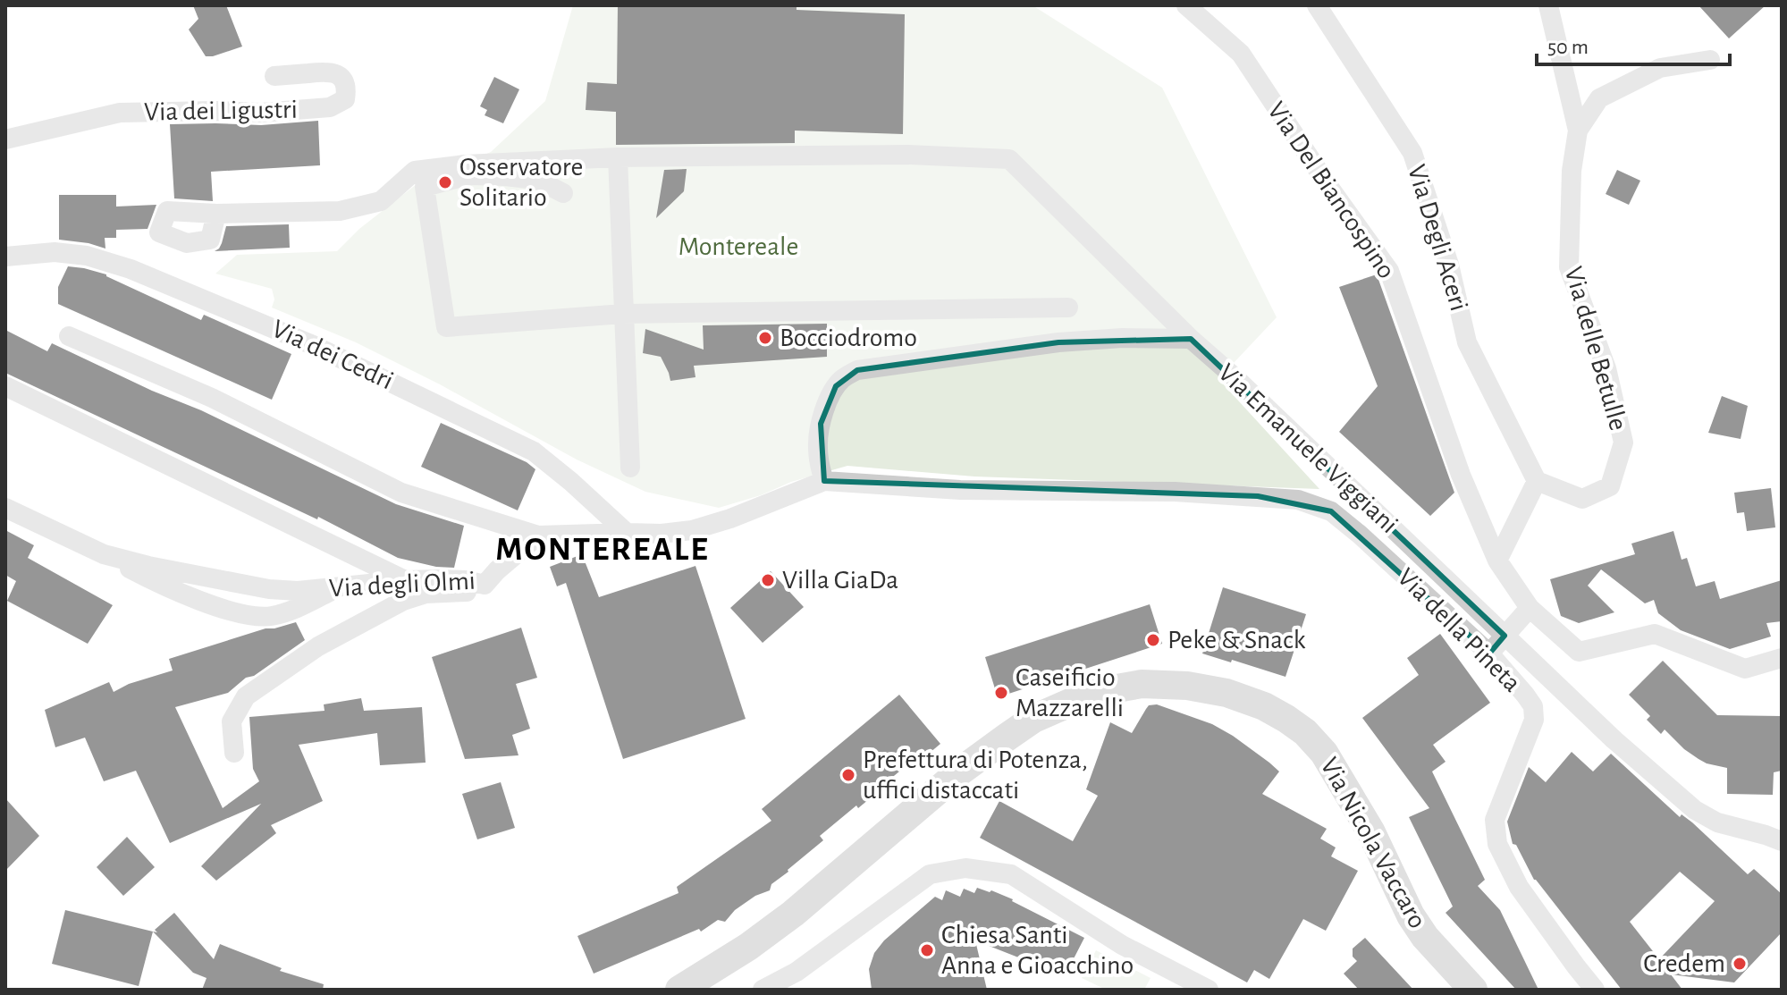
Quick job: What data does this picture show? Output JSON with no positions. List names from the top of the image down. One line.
{"streets":{"street":["Via dei Ligustri","Via Del Biancospino","Via Degli Aceri","Via delle Betulle","Via dei Cedri","Via Emanuele Viggiani","Via degli Olmi","Via della Pineta","Via Nicola Vaccaro"]},"crossings":[["Via Degli Aceri","Via delle Betulle"]],"districts":["MONTEREALE"],"parks":["Montereale"],"places":["Osservatore Solitario","Bocciodromo","Villa GiaDa","Peke & Snack","Caseificio Mazzarelli","Prefettura di Potenza, uffici distaccati","Chiesa Santi Anna e Gioacchino","Credem"],"scale_bar":"50 m"}
